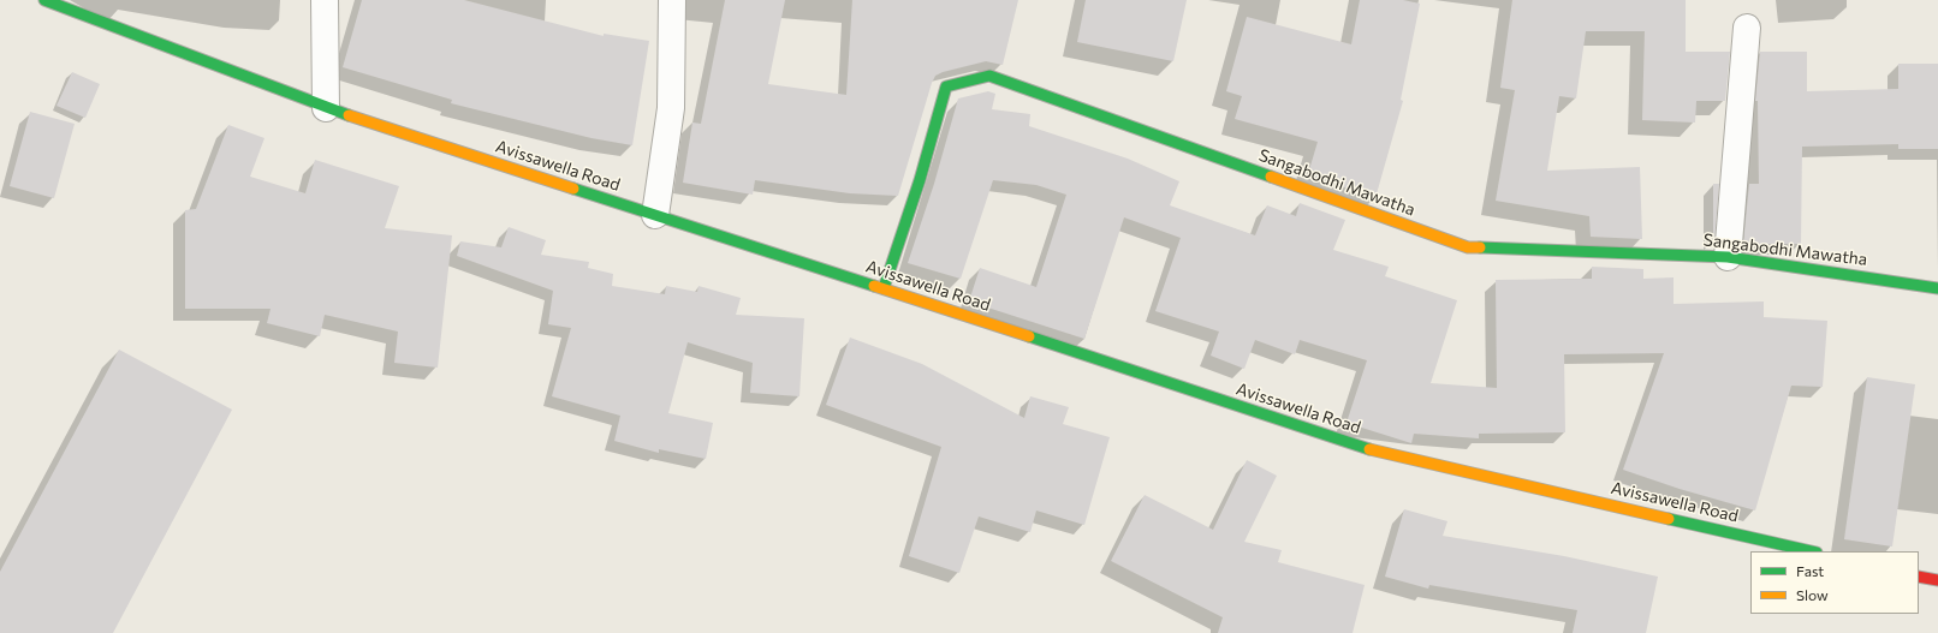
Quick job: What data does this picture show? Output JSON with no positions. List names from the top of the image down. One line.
{"streets":{"main road":["Avissawella Road","Sangabodhi Mawatha"]},"crossings":[["Avissawella Road","Sangabodhi Mawatha"]],"legend":["Fast","Slow"]}
